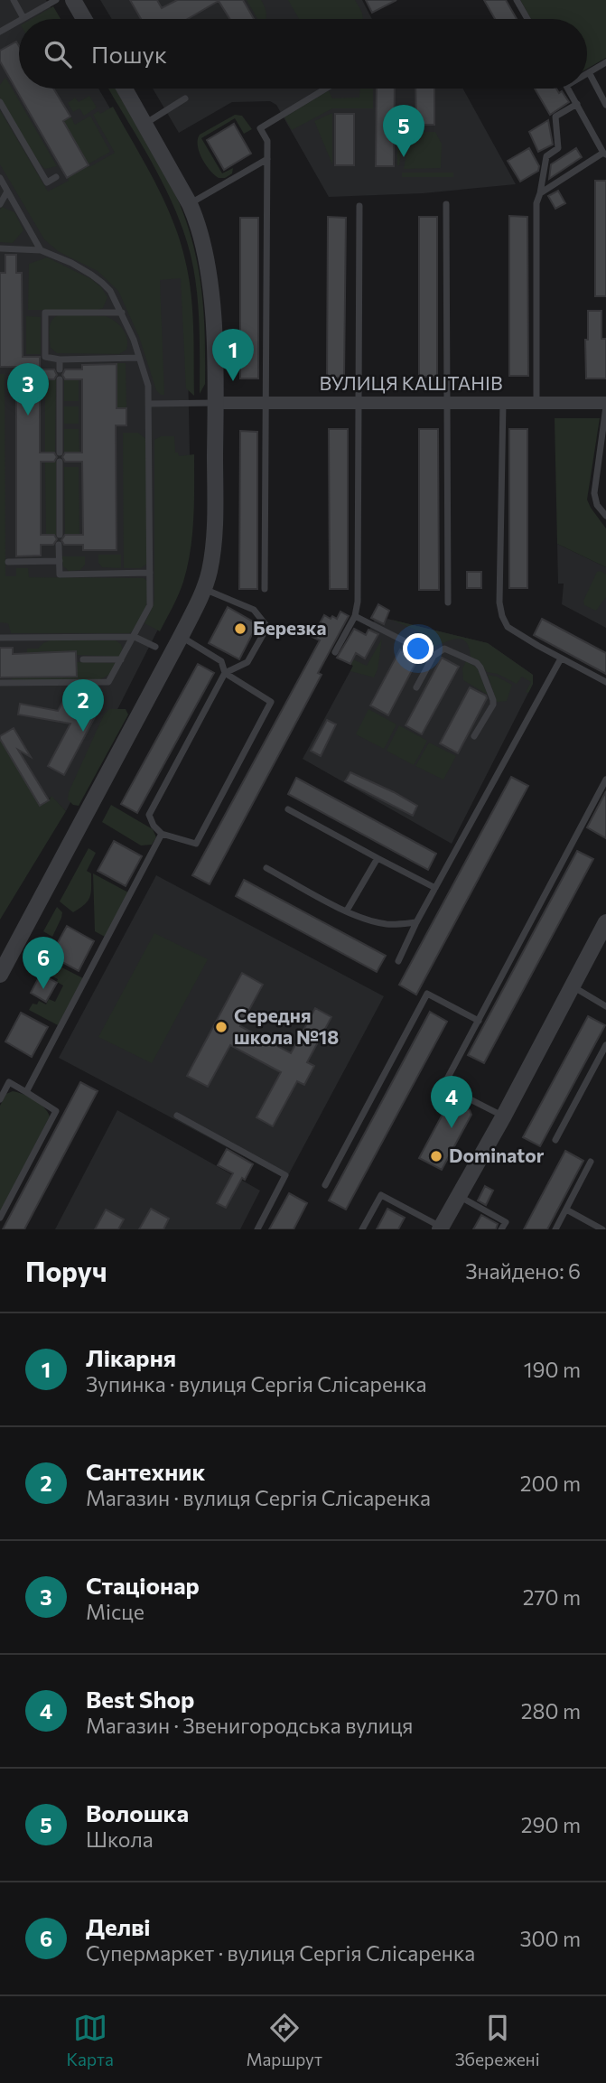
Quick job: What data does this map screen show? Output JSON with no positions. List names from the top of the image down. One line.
{"streets":{"street":["ВУЛИЦЯ КАШТАНІВ"]},"places":["Березка","Середня школа №18","Dominator"],"page":{"search":"Пошук","pins":["5","1","3","2","6","4"],"heading":["Поруч","Знайдено: 6"],"list":[{"mark":"1","name":"Лікарня","note":"Зупинка · вулиця Сергія Слісаренка","value":"190 m"},{"mark":"2","name":"Сантехник","note":"Магазин · вулиця Сергія Слісаренка","value":"200 m"},{"mark":"3","name":"Стаціонар","note":"Місце","value":"270 m"},{"mark":"4","name":"Best Shop","note":"Магазин · Звенигородська вулиця","value":"280 m"},{"mark":"5","name":"Волошка","note":"Школа","value":"290 m"},{"mark":"6","name":"Делві","note":"Супермаркет · вулиця Сергія Слісаренка","value":"300 m"}],"nav":["Карта","Маршрут","Збережені"]}}
